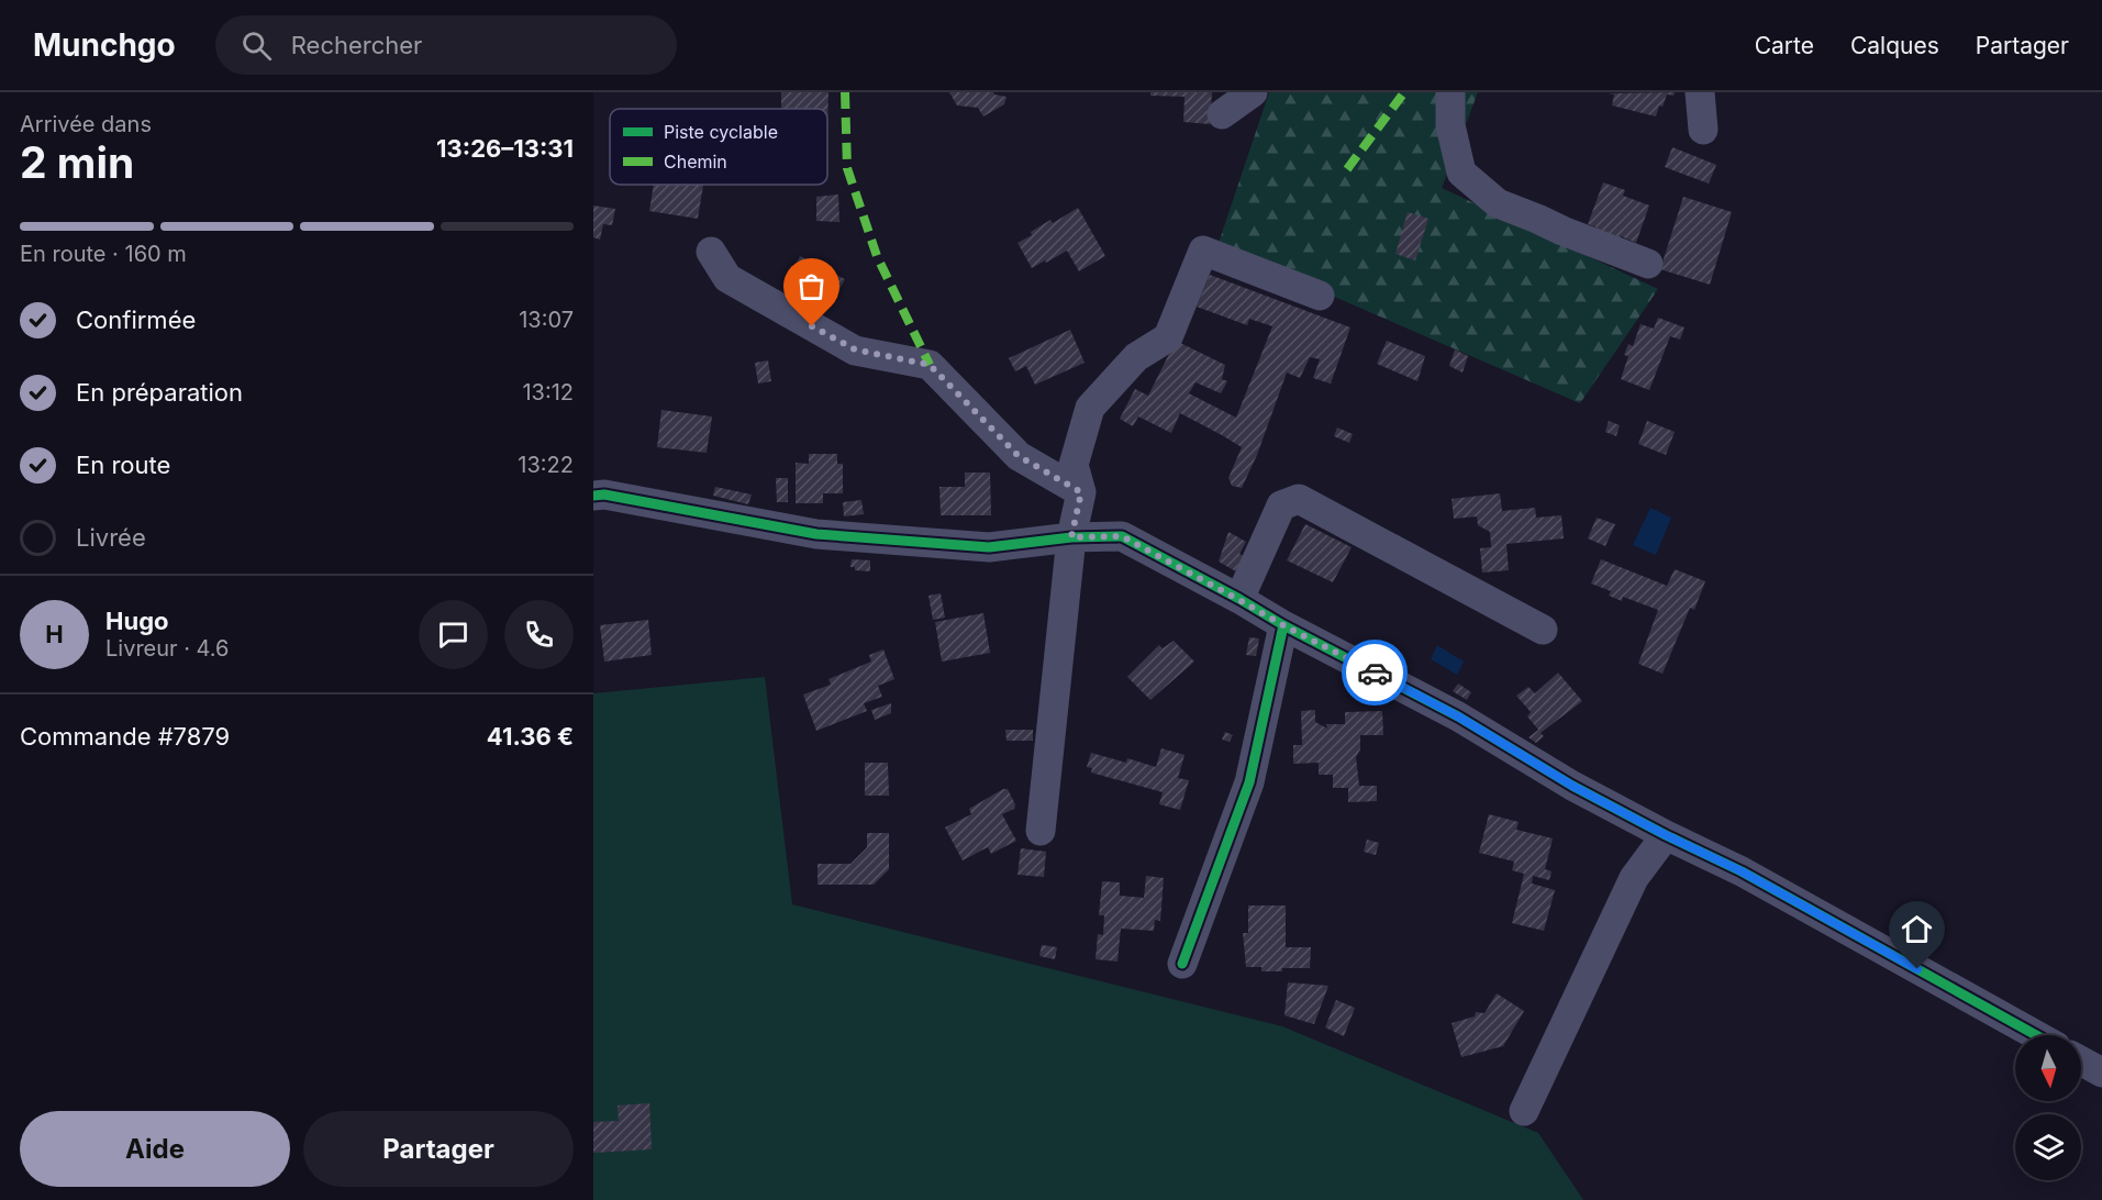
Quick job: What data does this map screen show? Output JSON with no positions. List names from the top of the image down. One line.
{"legend":["Piste cyclable","Chemin"],"north":"bottom","page":{"header":"Munchgo","search":"Rechercher","nav":["Carte","Calques","Partager"],"heading":["2 min","Arrivée dans","13:26–13:31"],"panel":["Hugo","Livreur · 4.6","Commande #7879","41.36 €"],"bar":"En route · 160 m","list":[["Confirmée","13:07"],["En préparation","13:12"],["En route","13:22"],"Livrée"],"round":"H","buttons":["Aide","Partager"]}}
